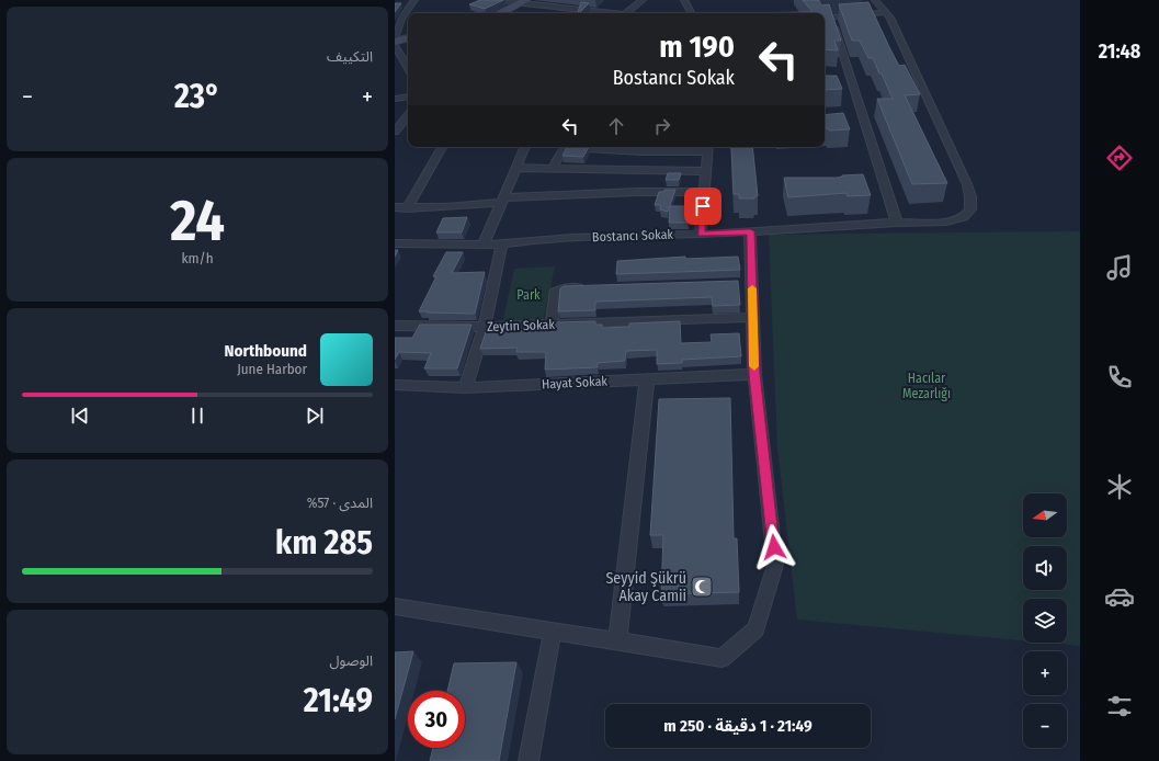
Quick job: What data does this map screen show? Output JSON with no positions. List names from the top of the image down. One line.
{"streets":{"street":["Bostancı Sokak","Zeytin Sokak","Hayat Sokak"]},"parks":["Park","Hacılar Mezarlığı"],"places":{"mosque":["Seyyid Şükrü Akay Camii"]},"north":"left","page":{"tabs":"21:48","tile":["التكييف",["24","km/h"],["المدى · 57%","285 km"],["الوصول","21:49"]],"turn":["190 m","Bostancı Sokak"],"heat":["−","23°","+"],"song":["Northbound","June Harbor"],"map_buttons":["+","−"],"limit":"30","trip":"21:49 · 1 دقيقة · 250 m"}}
